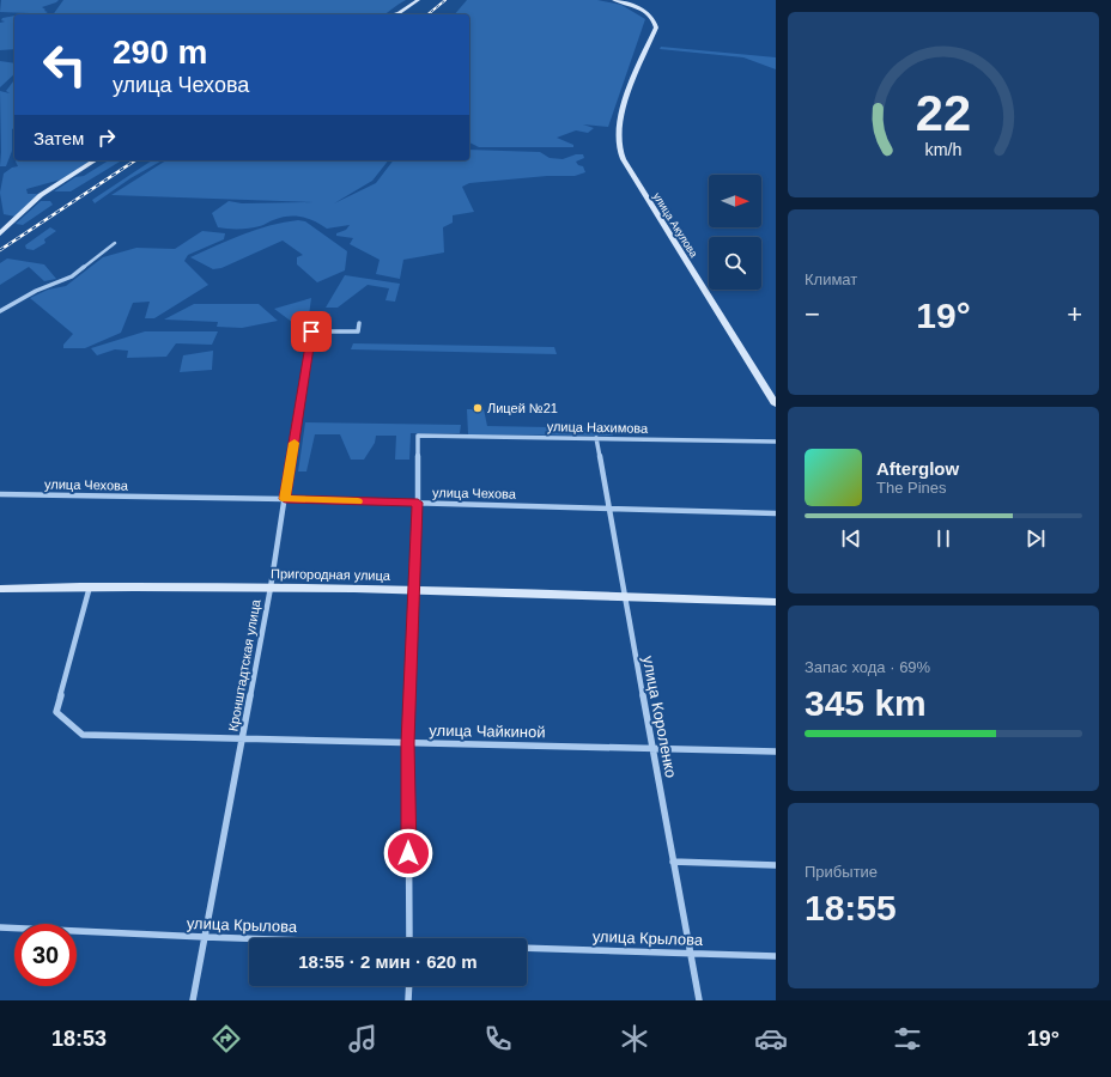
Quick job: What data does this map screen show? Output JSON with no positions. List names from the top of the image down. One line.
{"streets":{"main road":["улица Акулова","Пригородная улица"],"street":["улица Нахимова","улица Чехова","Кронштадтская улица","улица Короленко","улица Чайкиной","улица Крылова"]},"crossings":[["улица Нахимова","улица Чехова"],["улица Нахимова","улица Короленко"],["улица Чехова","Кронштадтская улица"],["улица Чехова","улица Короленко"],["Пригородная улица","Кронштадтская улица"],["Пригородная улица","улица Короленко"],["Пригородная улица","улица Чайкиной"],["Кронштадтская улица","улица Чайкиной"],["Кронштадтская улица","улица Крылова"],["улица Короленко","улица Чайкиной"],["улица Короленко","улица Крылова"]],"places":["Лицей №21"],"north":"right","page":{"turn":["290 m","улица Чехова"],"then":"Затем","tile":["Климат",["Запас хода · 69%","345 km"],["Прибытие","18:55"]],"heat":["−","19°","+"],"song":["Afterglow","The Pines"],"limit":"30","trip":"18:55 · 2 мин · 620 m","tabs":["18:53","19°"],"gauge":["22","km/h"]}}
